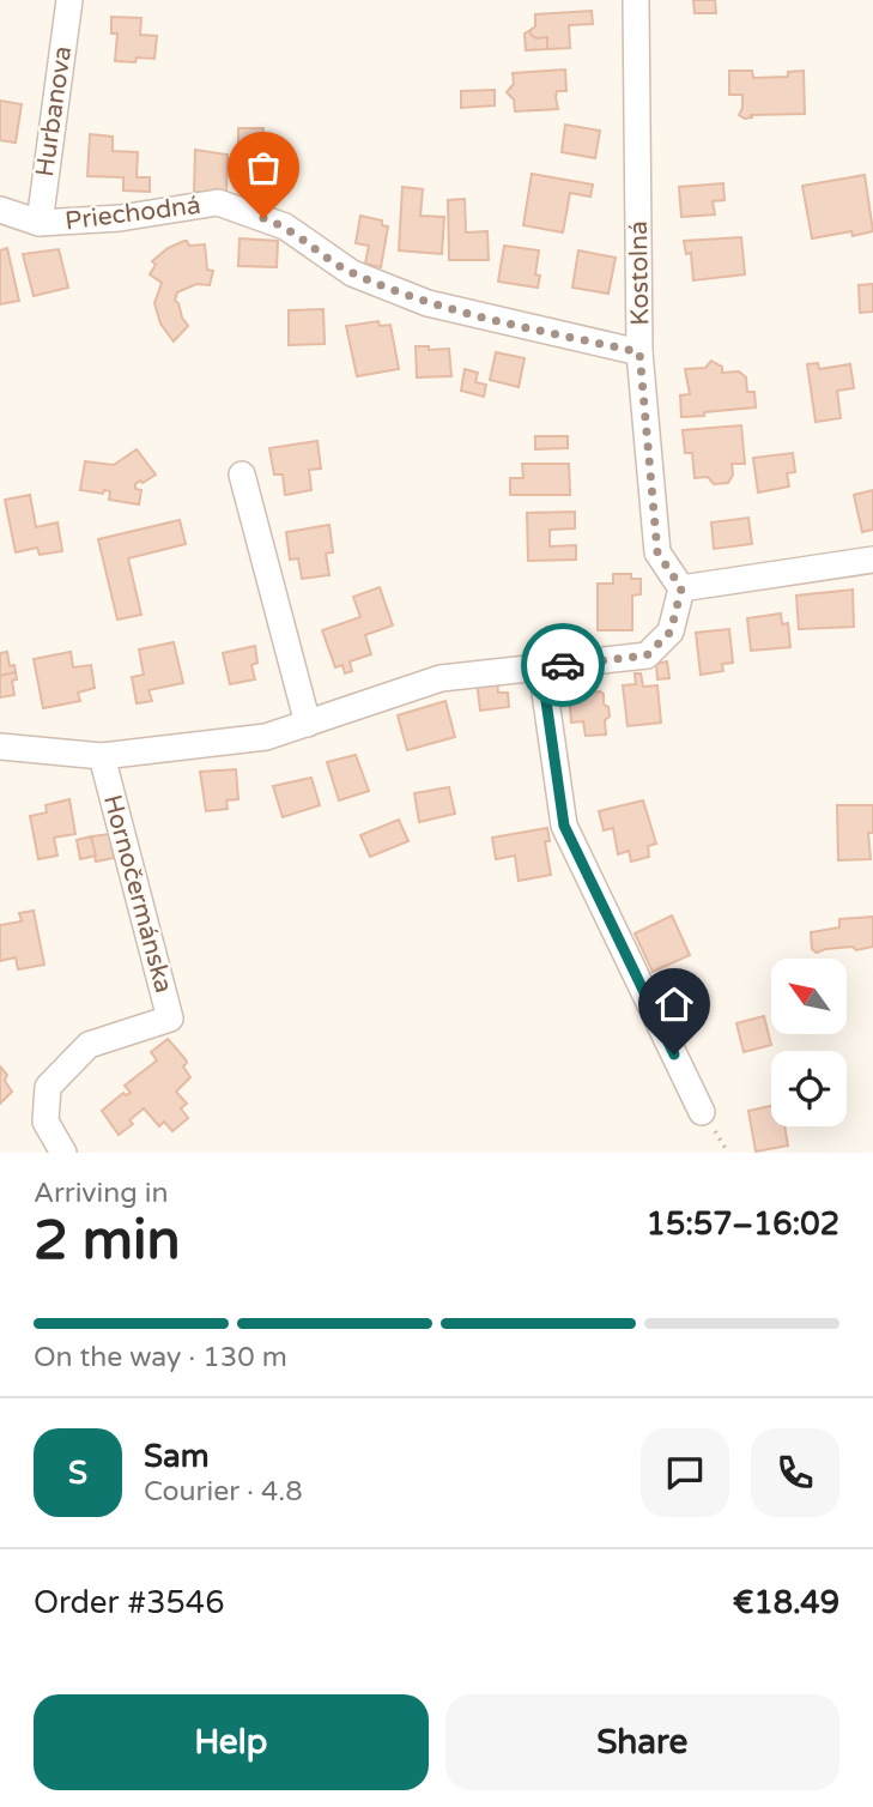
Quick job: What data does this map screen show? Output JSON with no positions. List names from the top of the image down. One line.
{"streets":{"street":["Hurbanova","Priechodná","Kostolná","Hornočermánska"]},"crossings":[["Hurbanova","Priechodná"],["Priechodná","Kostolná"]],"north":"top left","page":{"heading":["2 min","Arriving in","15:57–16:02"],"panel":["Sam","Courier · 4.8","Order #3546","€18.49"],"bar":"On the way · 130 m","round":"S","buttons":["Help","Share"]}}
